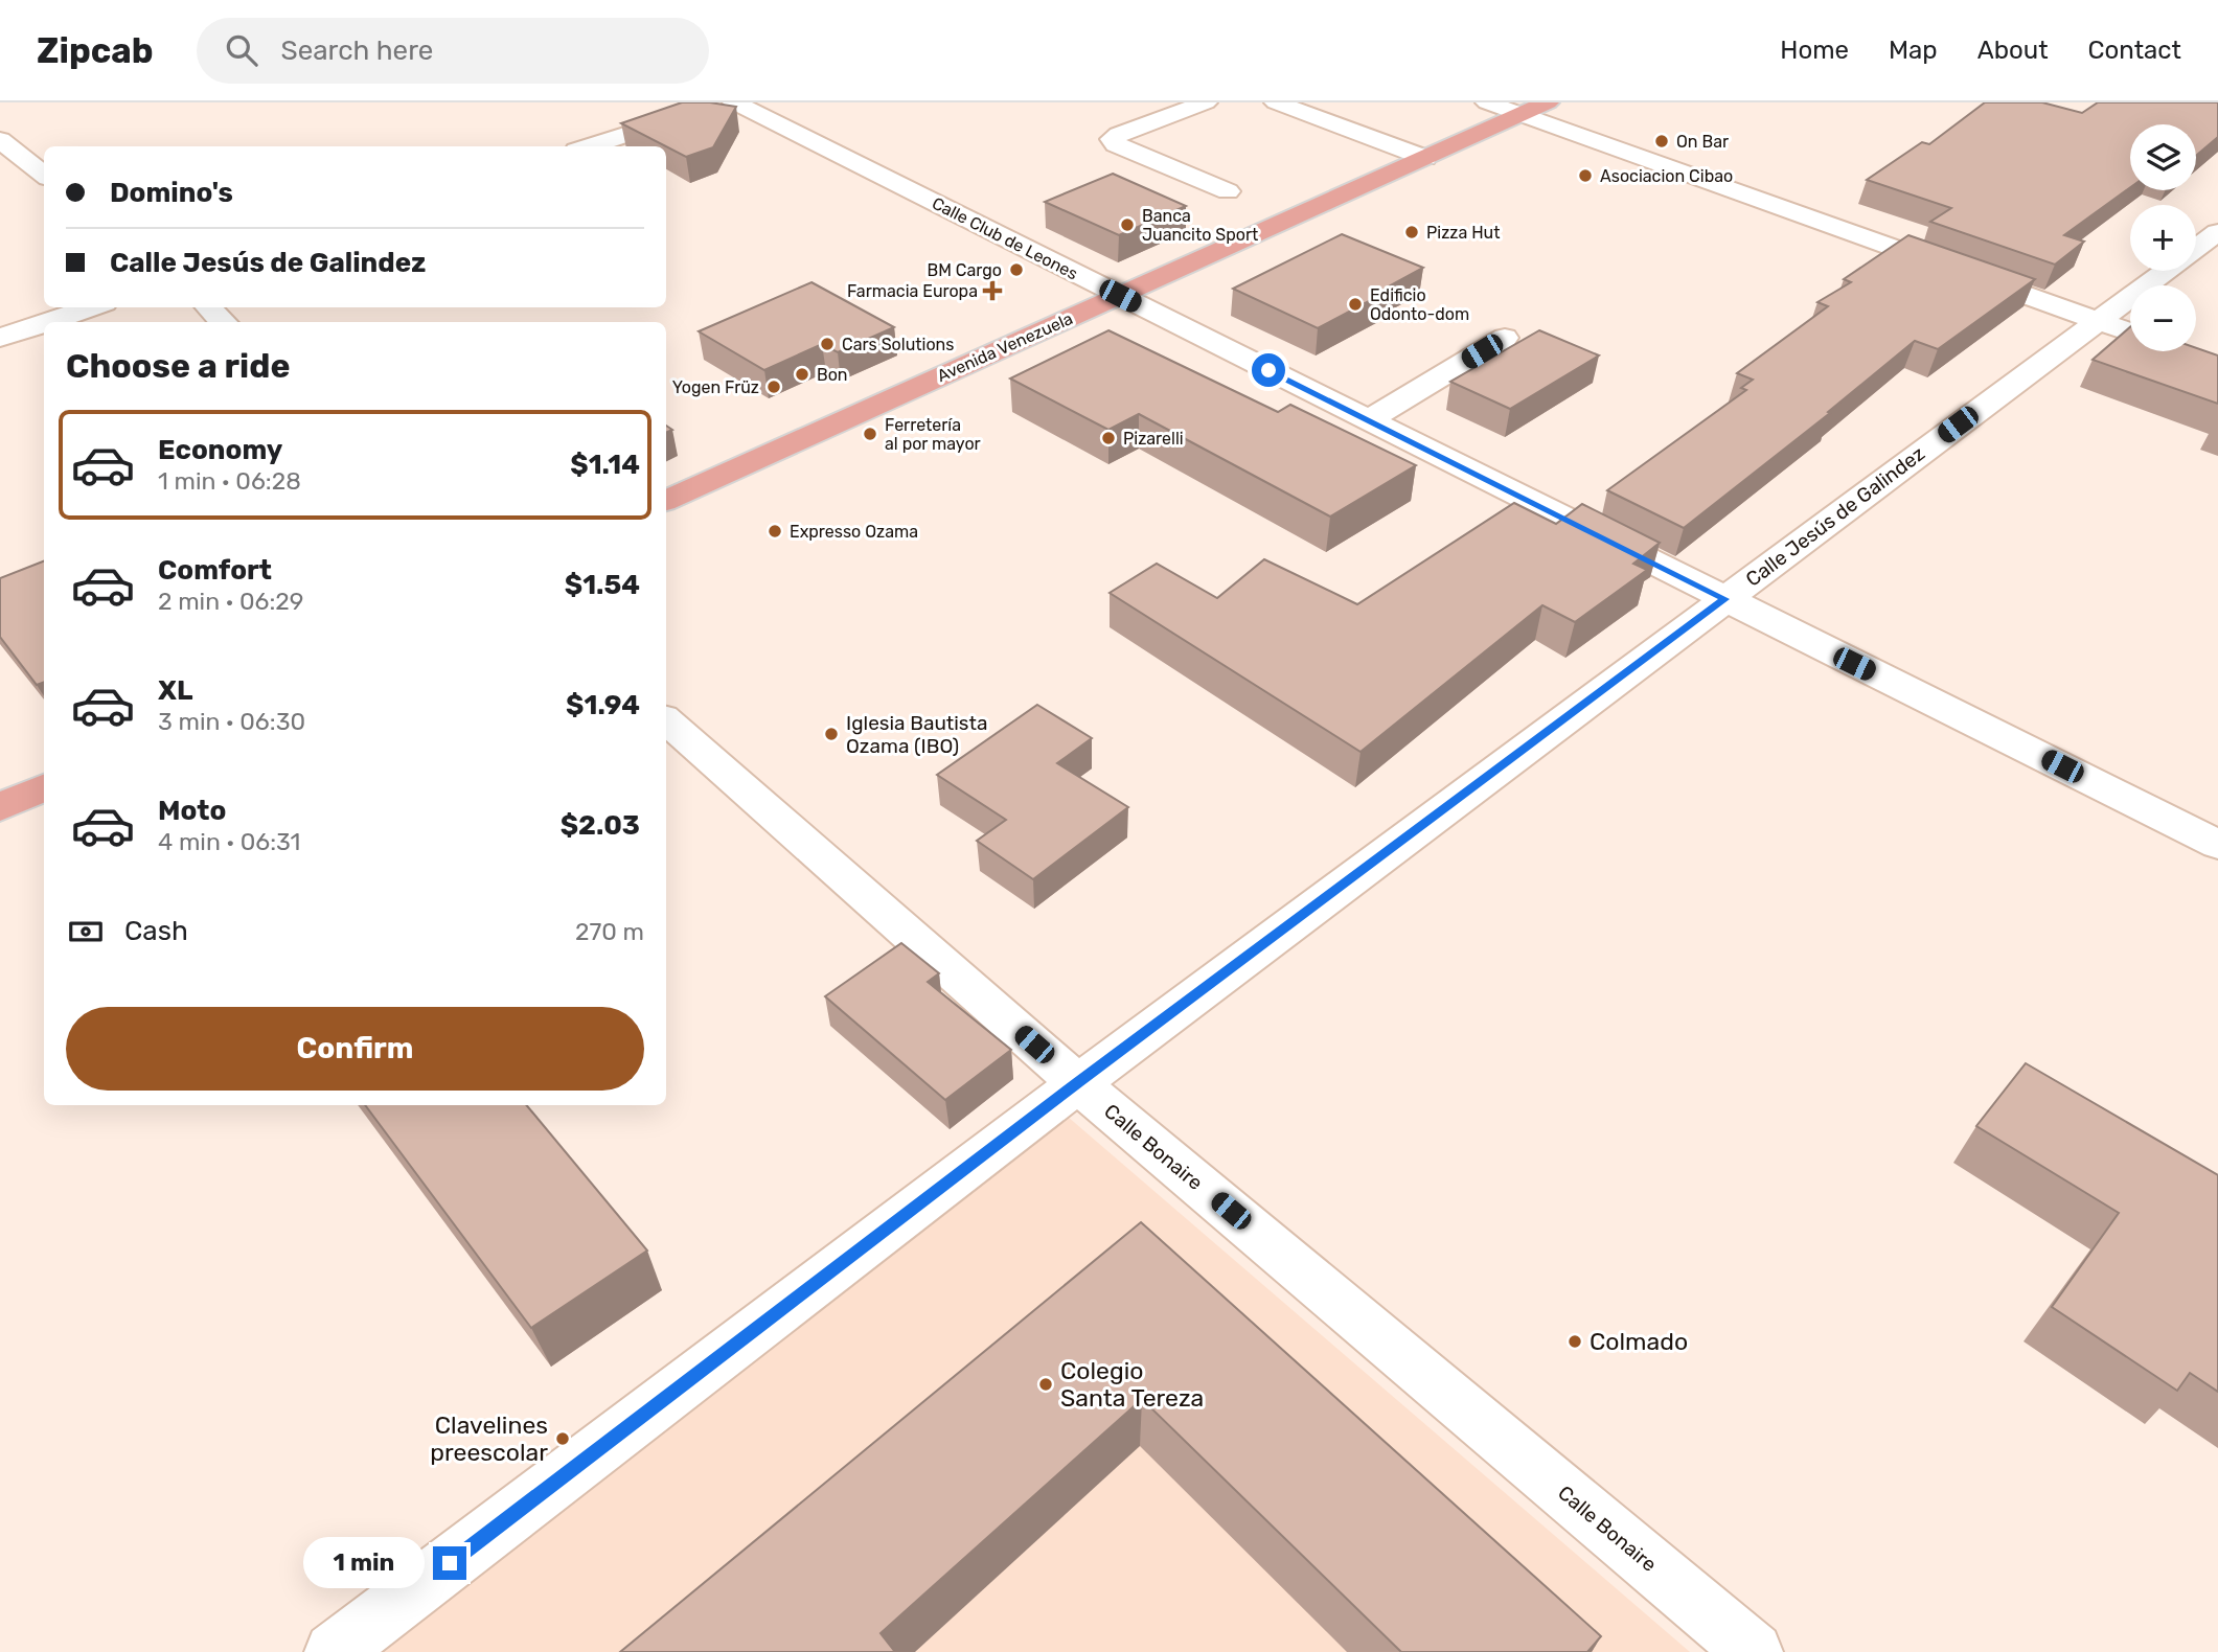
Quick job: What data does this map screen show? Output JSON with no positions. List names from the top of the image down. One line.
{"streets":{"main road":["Avenida Venezuela"],"street":["Calle Club de Leones","Calle Jesús de Galindez","Calle Bonaire"]},"crossings":[["Calle Club de Leones","Avenida Venezuela"],["Calle Club de Leones","Calle Jesús de Galindez"],["Calle Jesús de Galindez","Calle Bonaire"]],"places":{"other":["On Bar","Asociacion Cibao","Banca Juancito Sport","Pizza Hut","BM Cargo","Edificio Odonto-dom","Cars Solutions","Bon","Yogen Früz","Ferretería al por mayor","Pizarelli","Expresso Ozama","Iglesia Bautista Ozama (IBO)","Colmado","Colegio Santa Tereza","Clavelines preescolar"],"health":["Farmacia Europa"]},"page":{"header":"Zipcab","search":"Search here","nav":["Home","Map","About","Contact"],"map_buttons":["+","−"],"banner":["Domino's","Calle Jesús de Galindez"],"heading":"Choose a ride","list":[{"name":"Economy","note":"1 min · 06:28","value":"$1.14"},{"name":"Comfort","note":"2 min · 06:29","value":"$1.54"},{"name":"XL","note":"3 min · 06:30","value":"$1.94"},{"name":"Moto","note":"4 min · 06:31","value":"$2.03"}],"pay":["Cash","270 m"],"buttons":"Confirm","bubble":"1 min"}}
